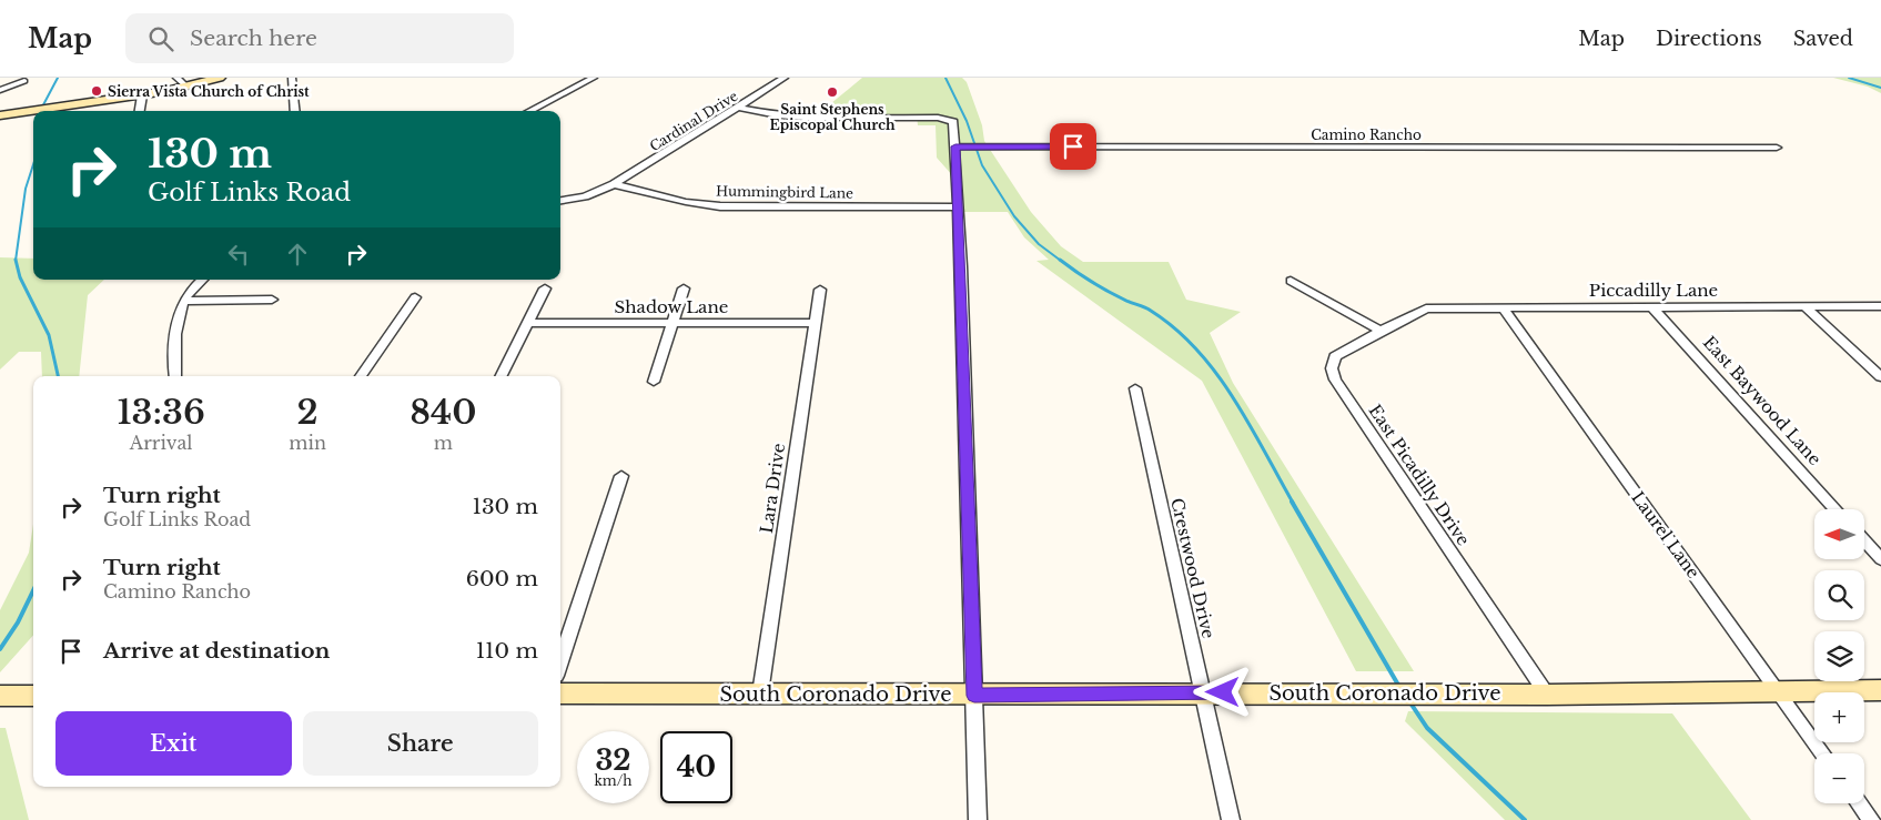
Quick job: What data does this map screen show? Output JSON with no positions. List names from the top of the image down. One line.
{"streets":{"street":["Cardinal Drive","Camino Rancho","Hummingbird Lane","Piccadilly Lane","Shadow Lane","East Baywood Lane","East Picadilly Drive","Lara Drive","Laurel Lane","Crestwood Drive","South Coronado Drive"]},"crossings":[["Cardinal Drive","Hummingbird Lane"],["Piccadilly Lane","East Baywood Lane"],["Piccadilly Lane","East Picadilly Drive"],["Piccadilly Lane","Laurel Lane"],["Shadow Lane","Lara Drive"],["East Picadilly Drive","South Coronado Drive"],["Lara Drive","South Coronado Drive"],["Laurel Lane","South Coronado Drive"],["Crestwood Drive","South Coronado Drive"]],"places":["Sierra Vista Church of Christ","Saint Stephens Episcopal Church"],"north":"left","page":{"header":"Map","search":"Search here","nav":["Map","Directions","Saved"],"turn":["130 m","Golf Links Road"],"eta":["13:36","Arrival","2","min","840","m"],"list":[{"name":"Turn right","note":"Golf Links Road","value":"130 m"},{"name":"Turn right","note":"Camino Rancho","value":"600 m"},{"name":"Arrive at destination","value":"110 m"}],"map_buttons":["+","−"],"buttons":["Exit","Share"],"speed":"32 km/h","limit":"40"}}
